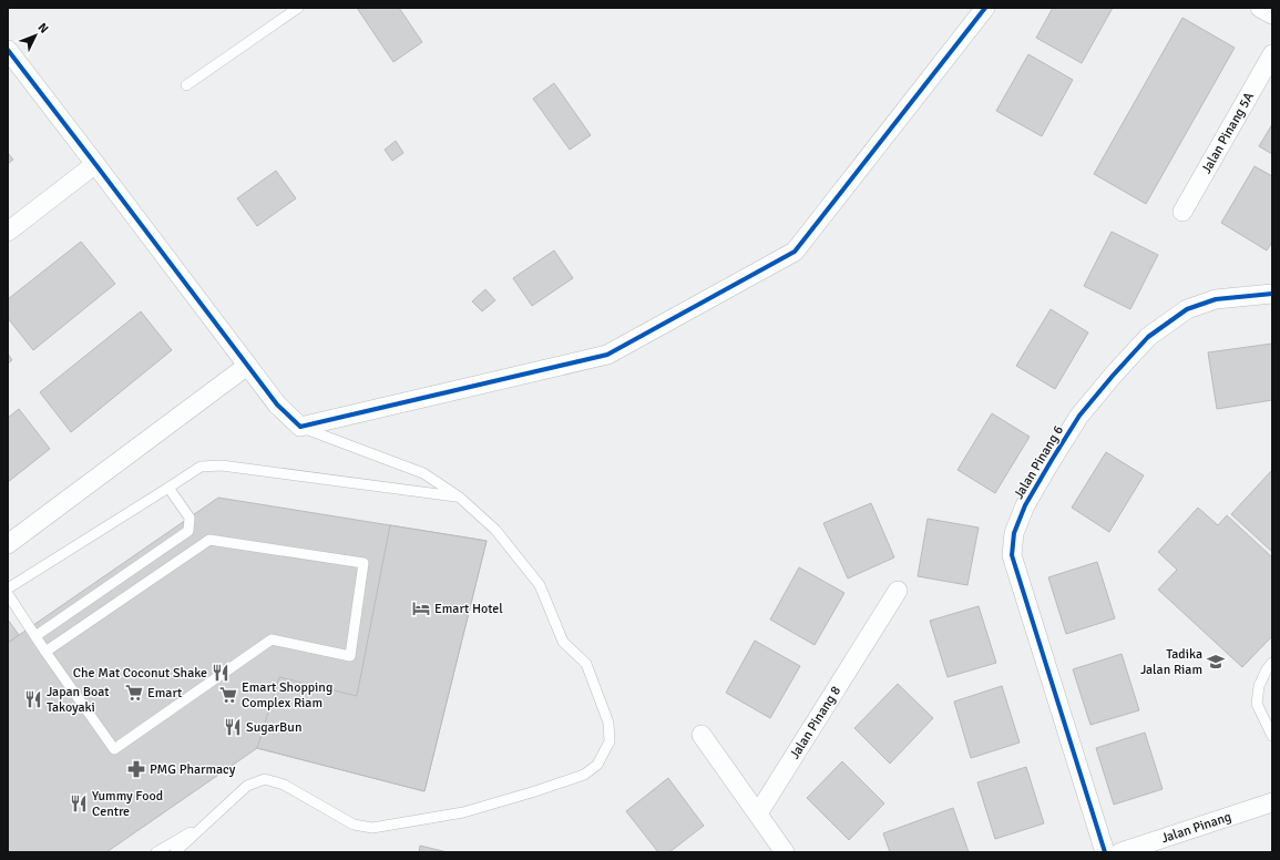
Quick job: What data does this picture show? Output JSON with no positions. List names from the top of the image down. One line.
{"streets":{"street":["Jalan Pinang 5A","Jalan Pinang 6","Jalan Pinang 8","Jalan Pinang"]},"places":{"hotel":["Emart Hotel"],"school or university":["Tadika Jalan Riam"],"restaurant":["Che Mat Coconut Shake","Japan Boat Takoyaki","SugarBun","Yummy Food Centre"],"supermarket":["Emart","Emart Shopping Complex Riam"],"pharmacy":["PMG Pharmacy"]},"north":"top right"}
